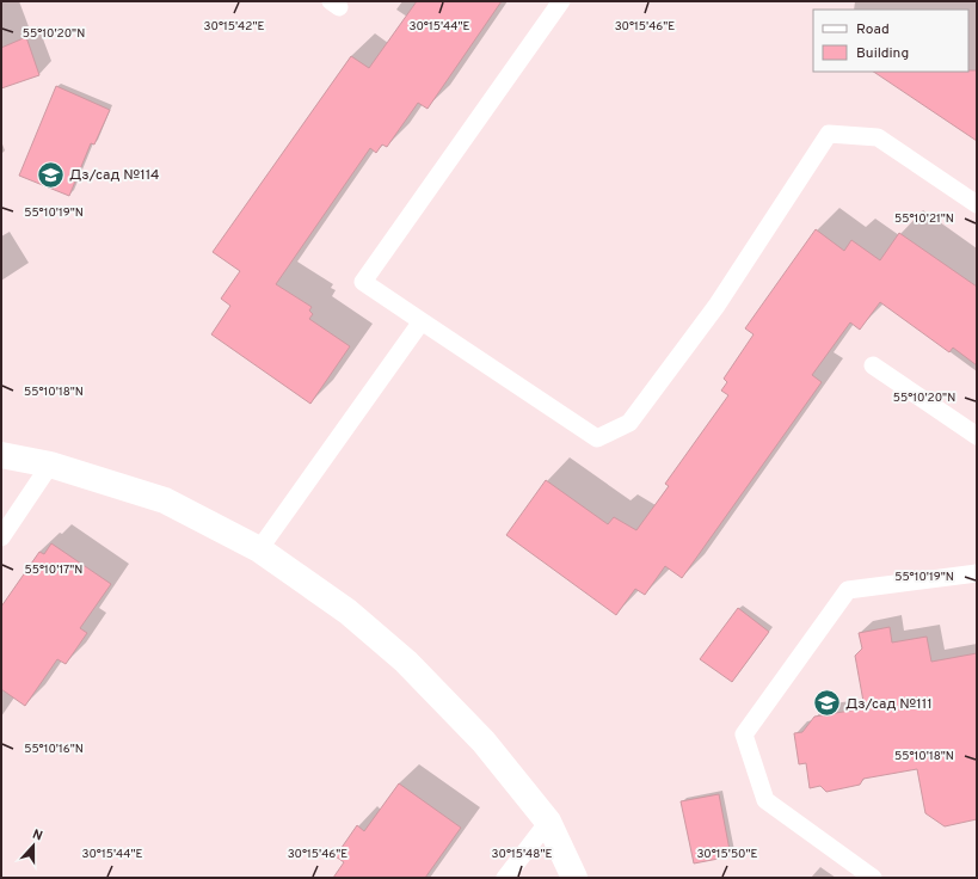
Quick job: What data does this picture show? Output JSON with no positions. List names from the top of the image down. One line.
{"places":{"school or university":["Дз/сад №114","Дз/сад №111"]},"legend":["Road","Building"],"north":"top","coordinates":["30°15'42\"E","30°15'44\"E","30°15'46\"E","55°10'20\"N","55°10'19\"N","55°10'21\"N","55°10'18\"N","55°10'17\"N","55°10'16\"N","30°15'48\"E","30°15'50\"E"]}
